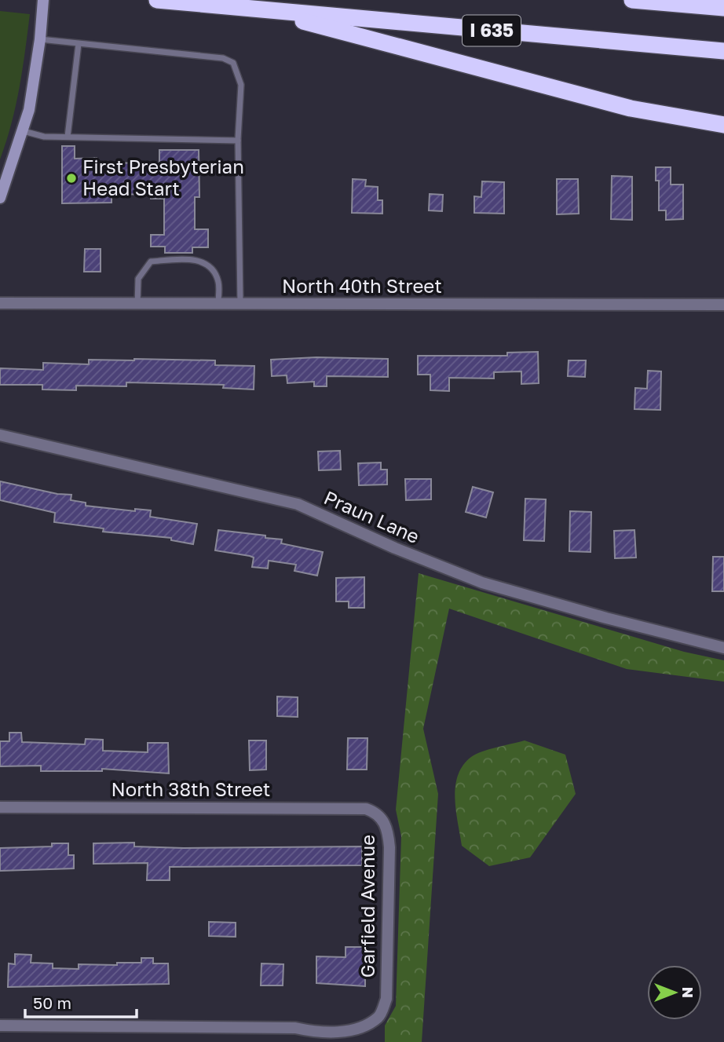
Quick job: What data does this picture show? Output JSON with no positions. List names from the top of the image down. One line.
{"streets":{"highway":["I 635"],"street":["North 40th Street","Praun Lane","North 38th Street","Garfield Avenue"]},"crossings":[["North 38th Street","Garfield Avenue"]],"places":["First Presbyterian Head Start"],"scale_bar":"50 m","north":"right"}
